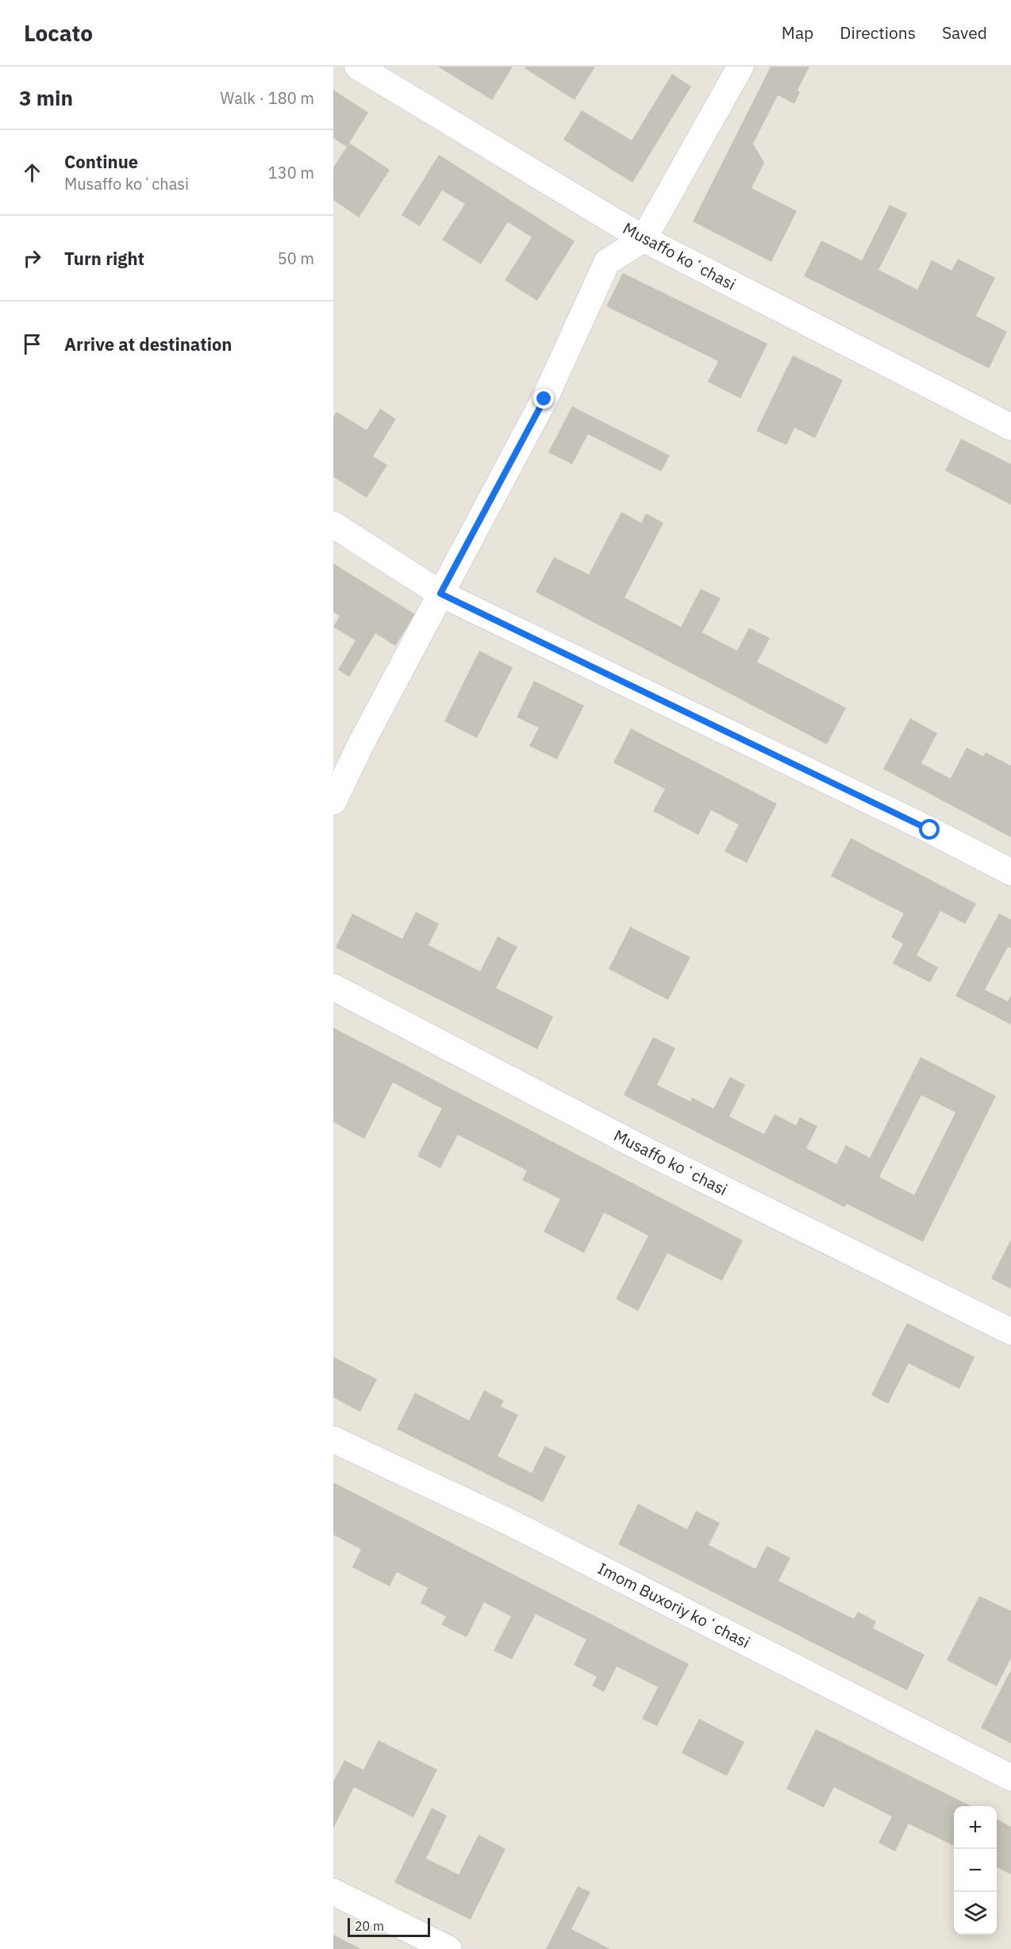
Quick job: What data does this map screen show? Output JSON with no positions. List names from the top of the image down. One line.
{"streets":{"street":["Musaffo koʻchasi","Imom Buxoriy koʻchasi"]},"scale_bar":"20 m","page":{"header":"Locato","nav":["Map","Directions","Saved"],"heading":["3 min","Walk · 180 m"],"list":[["Continue","Musaffo koʻchasi","130 m"],["Turn right","50 m"],"Arrive at destination"],"map_buttons":["+","−"],"scale":"20 m"}}
